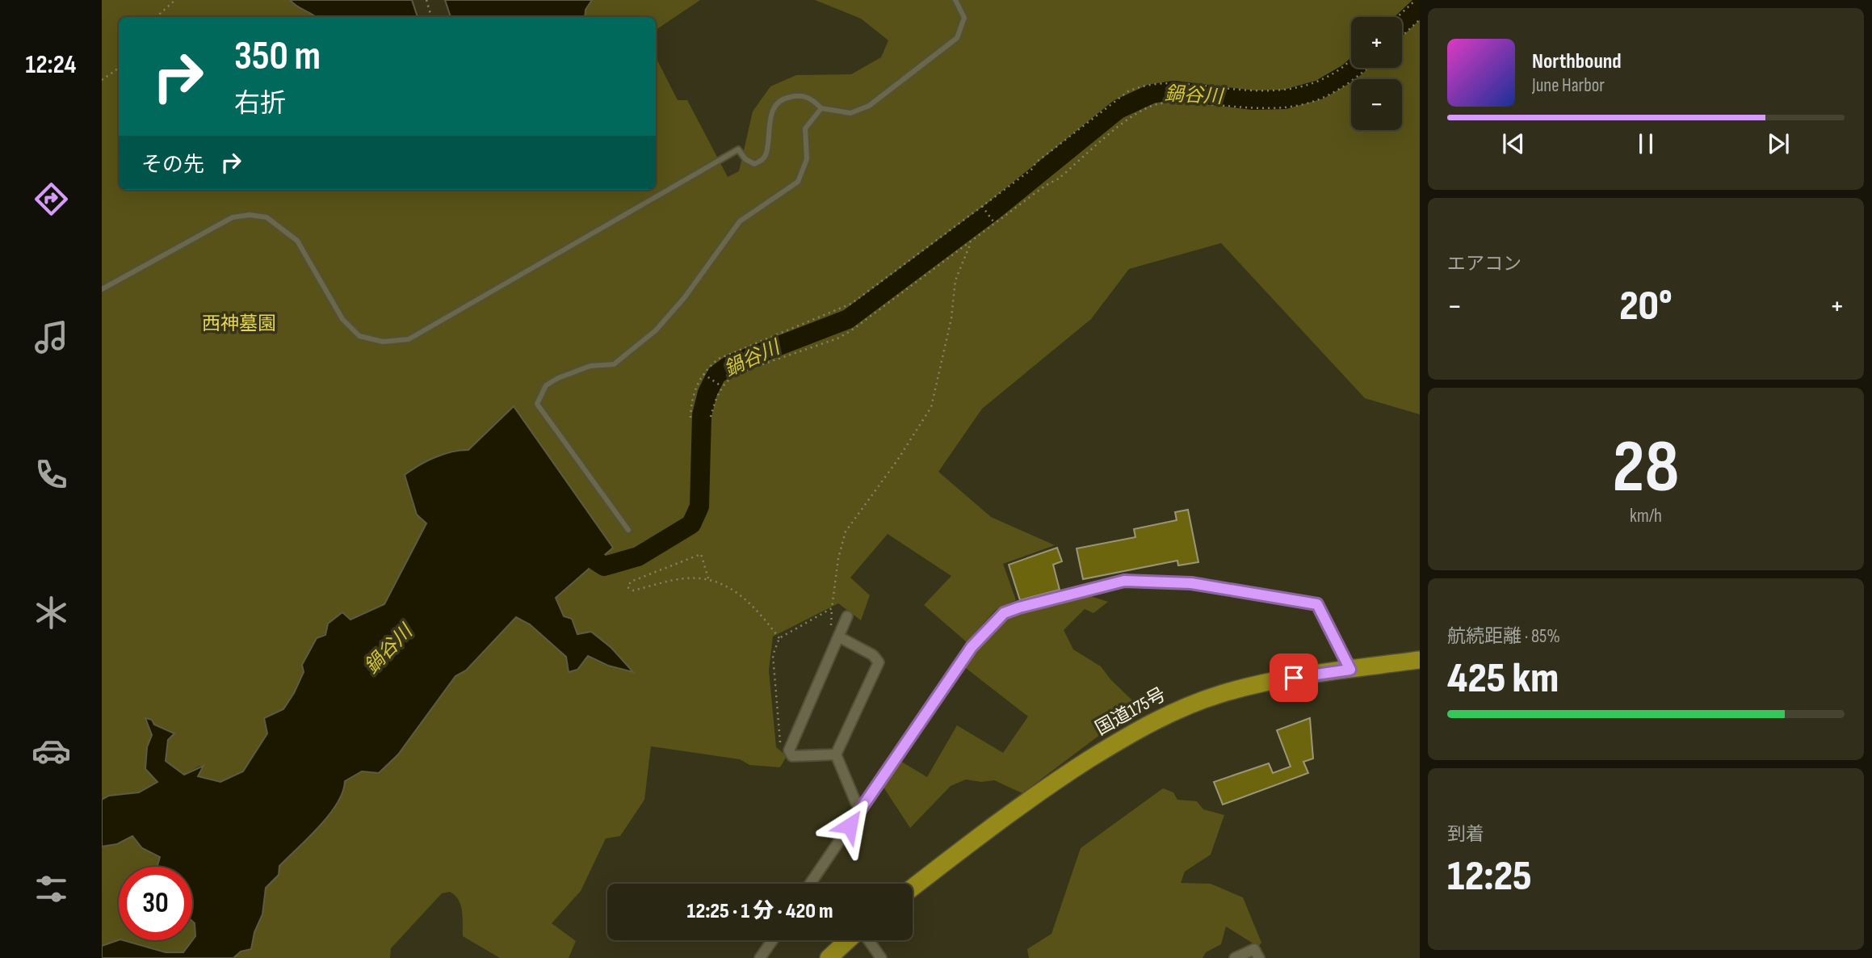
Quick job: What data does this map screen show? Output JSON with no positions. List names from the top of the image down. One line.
{"streets":{"highway":["国道175号"]},"water":["鍋谷川"],"parks":["西神墓園"],"page":{"tabs":"12:24","map_buttons":["+","−"],"turn":["350 m","右折"],"song":["Northbound","June Harbor"],"then":"その先","tile":["エアコン",["28","km/h"],["航続距離 · 85%","425 km"],["到着","12:25"]],"heat":["−","20°","+"],"limit":"30","trip":"12:25 · 1 分 · 420 m"}}
